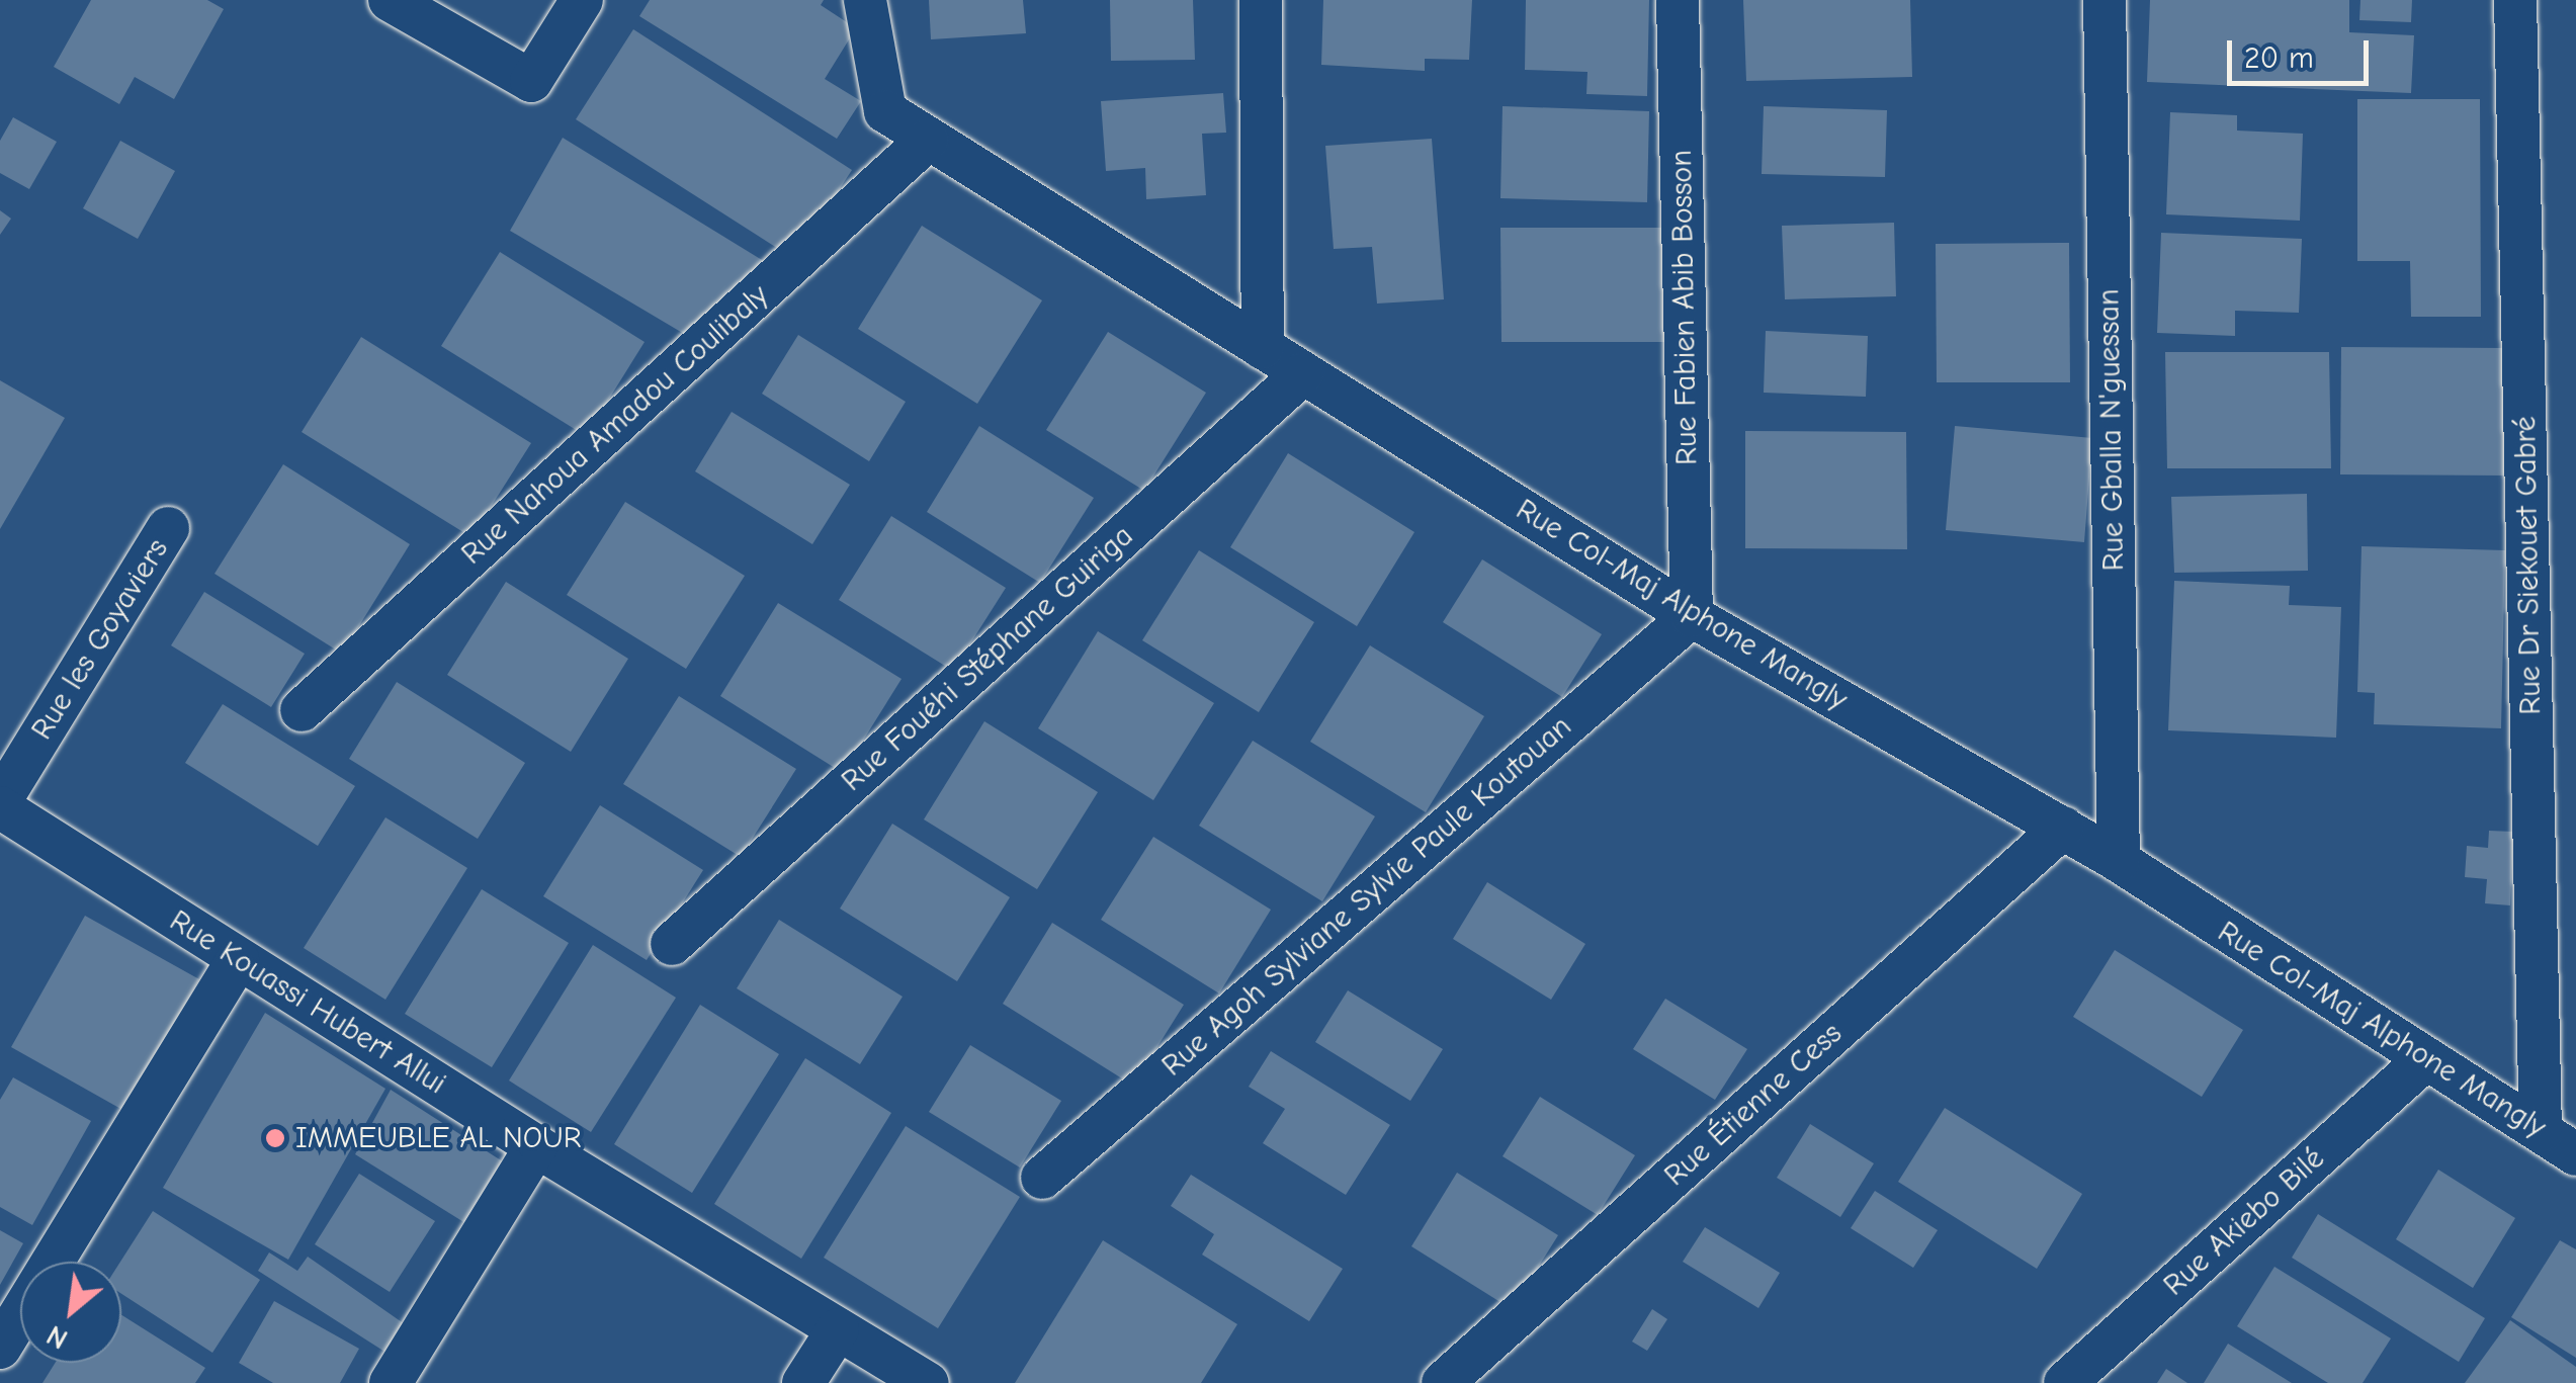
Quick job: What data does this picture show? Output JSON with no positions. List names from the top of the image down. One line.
{"streets":{"street":["Rue Fabien Abib Bosson","Rue Nahoua Amadou Coulibaly","Rue Gballa N'guessan","Rue Dr Siekouet Gabré","Rue Col-Maj Alphone Mangly","Rue les Goyaviers","Rue Fouéhi Stéphane Guiriga","Rue Agoh Sylviane Sylvie Paule Koutouan","Rue Kouassi Hubert Allui","Rue Étienne Cess","Rue Akiebo Bilé"]},"crossings":[["Rue Fabien Abib Bosson","Rue Col-Maj Alphone Mangly"],["Rue Fabien Abib Bosson","Rue Agoh Sylviane Sylvie Paule Koutouan"],["Rue Nahoua Amadou Coulibaly","Rue Col-Maj Alphone Mangly"],["Rue Gballa N'guessan","Rue Col-Maj Alphone Mangly"],["Rue Dr Siekouet Gabré","Rue Col-Maj Alphone Mangly"],["Rue Col-Maj Alphone Mangly","Rue Fouéhi Stéphane Guiriga"],["Rue Col-Maj Alphone Mangly","Rue Agoh Sylviane Sylvie Paule Koutouan"],["Rue Col-Maj Alphone Mangly","Rue Étienne Cess"],["Rue Col-Maj Alphone Mangly","Rue Akiebo Bilé"],["Rue les Goyaviers","Rue Kouassi Hubert Allui"]],"places":["IMMEUBLE AL NOUR"],"scale_bar":"20 m","north":"bottom left"}
